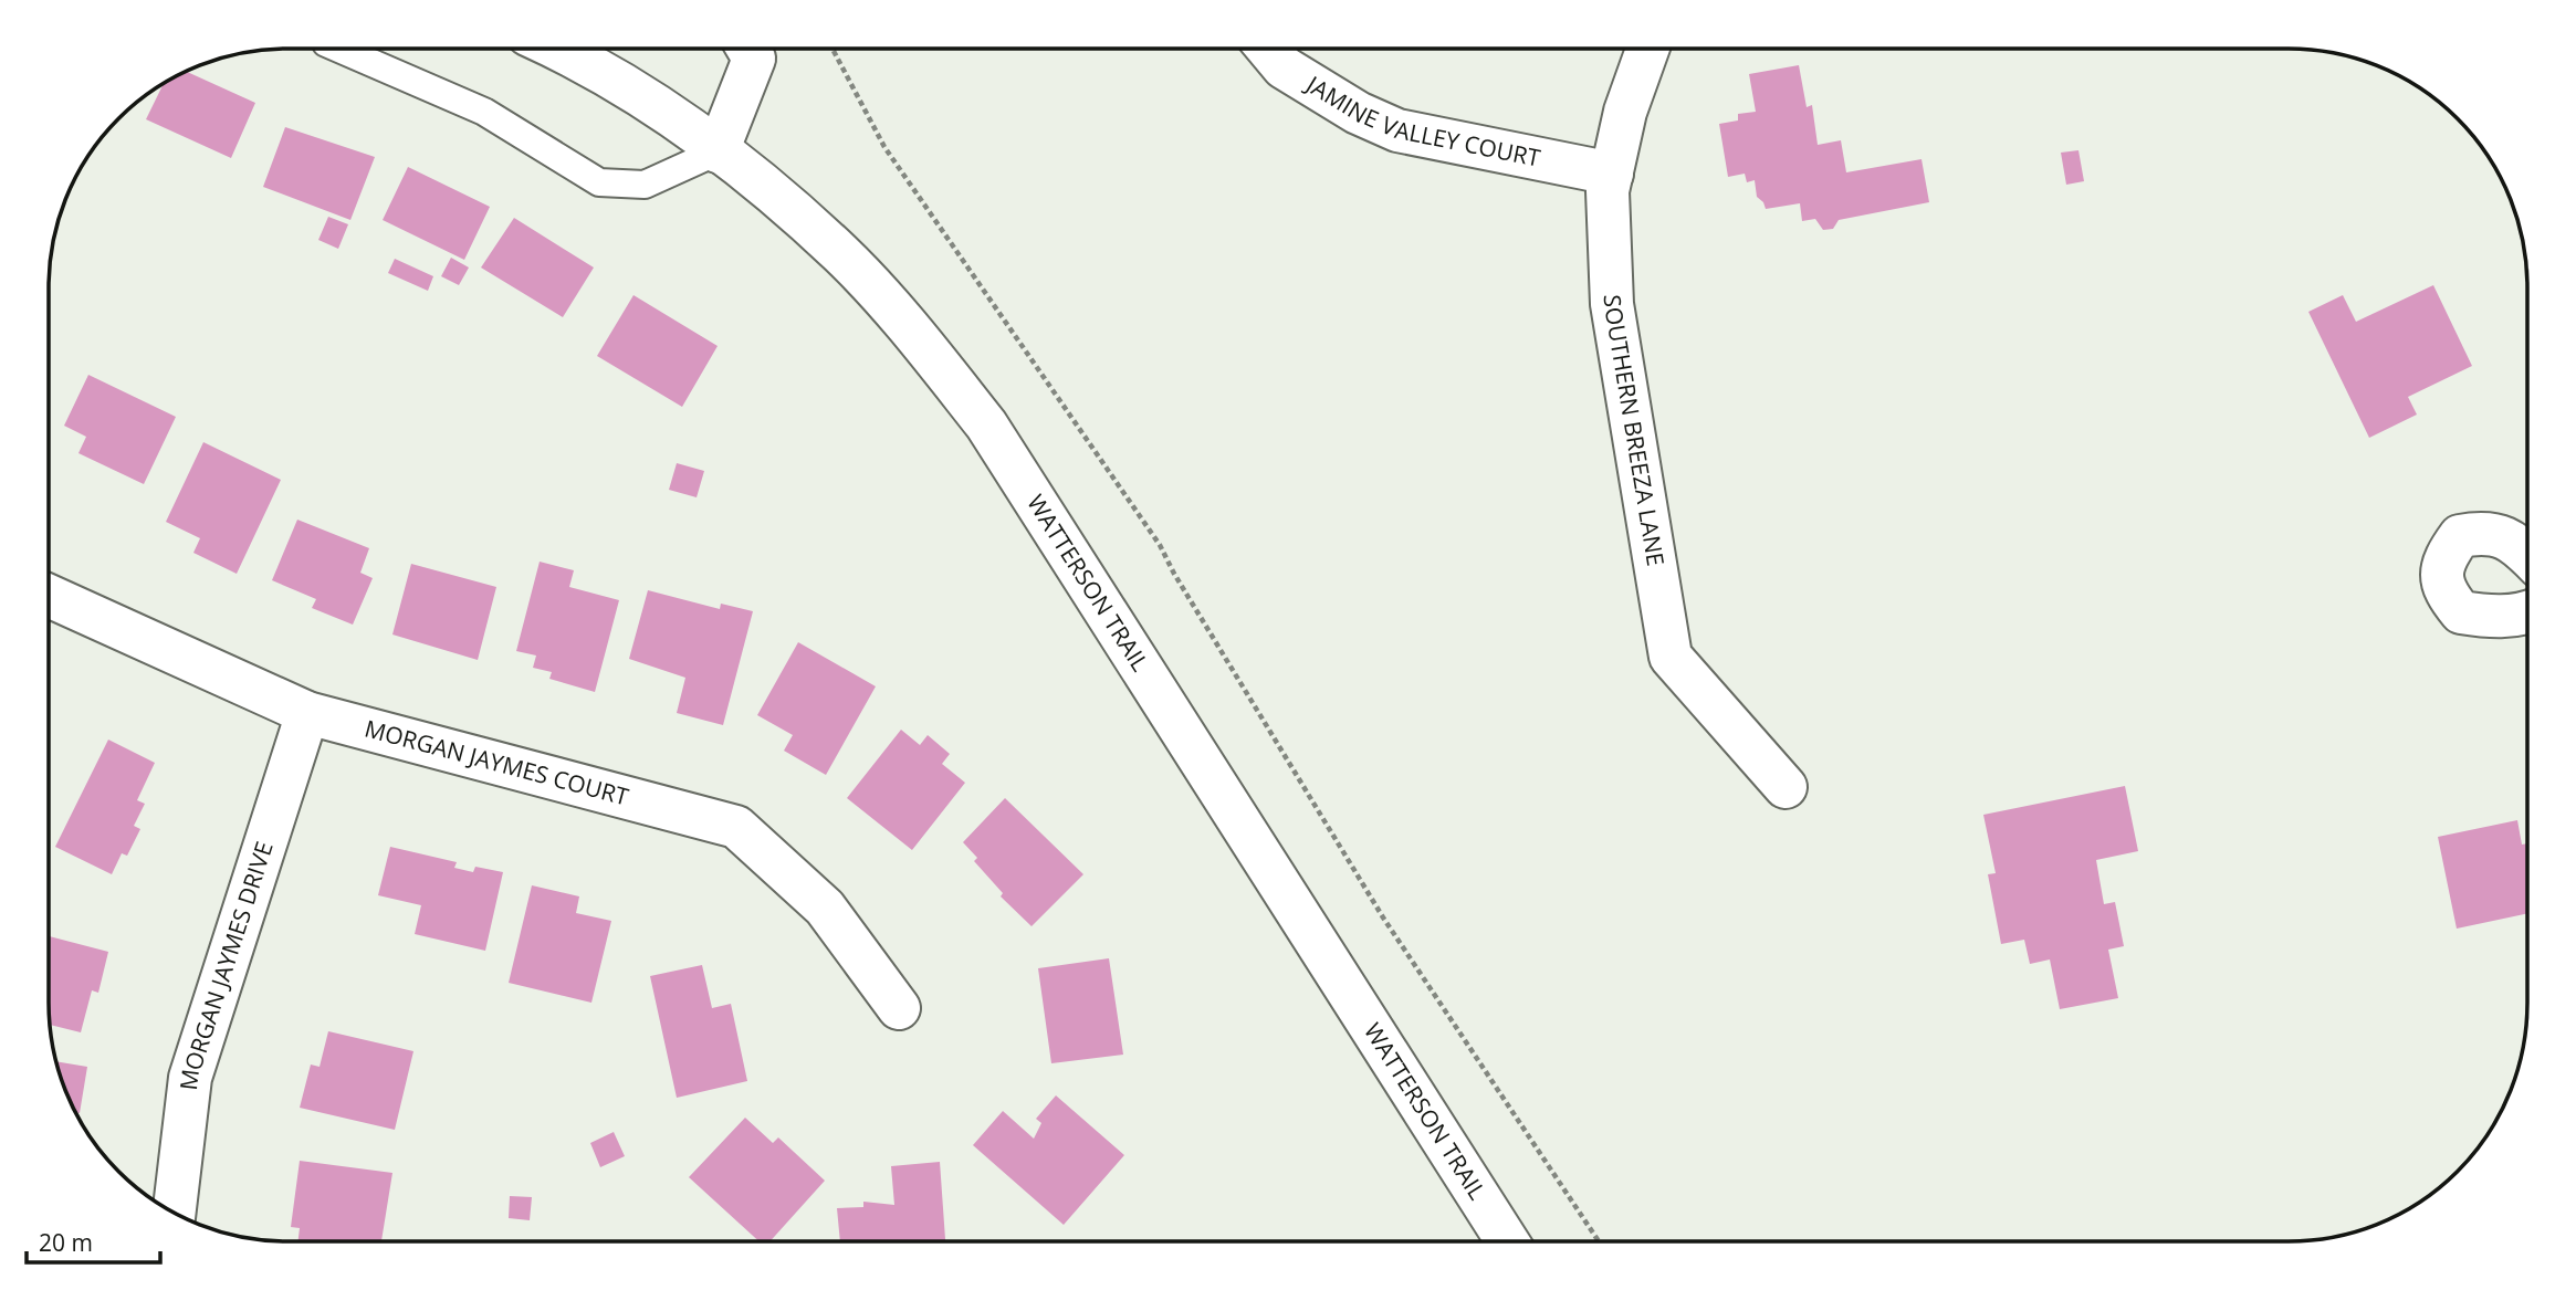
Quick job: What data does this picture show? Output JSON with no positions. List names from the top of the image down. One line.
{"streets":{"street":["JAMINE VALLEY COURT","SOUTHERN BREEZA LANE","WATTERSON TRAIL","MORGAN JAYMES COURT","MORGAN JAYMES DRIVE"]},"crossings":[["JAMINE VALLEY COURT","SOUTHERN BREEZA LANE"],["MORGAN JAYMES COURT","MORGAN JAYMES DRIVE"]],"scale_bar":"20 m"}
